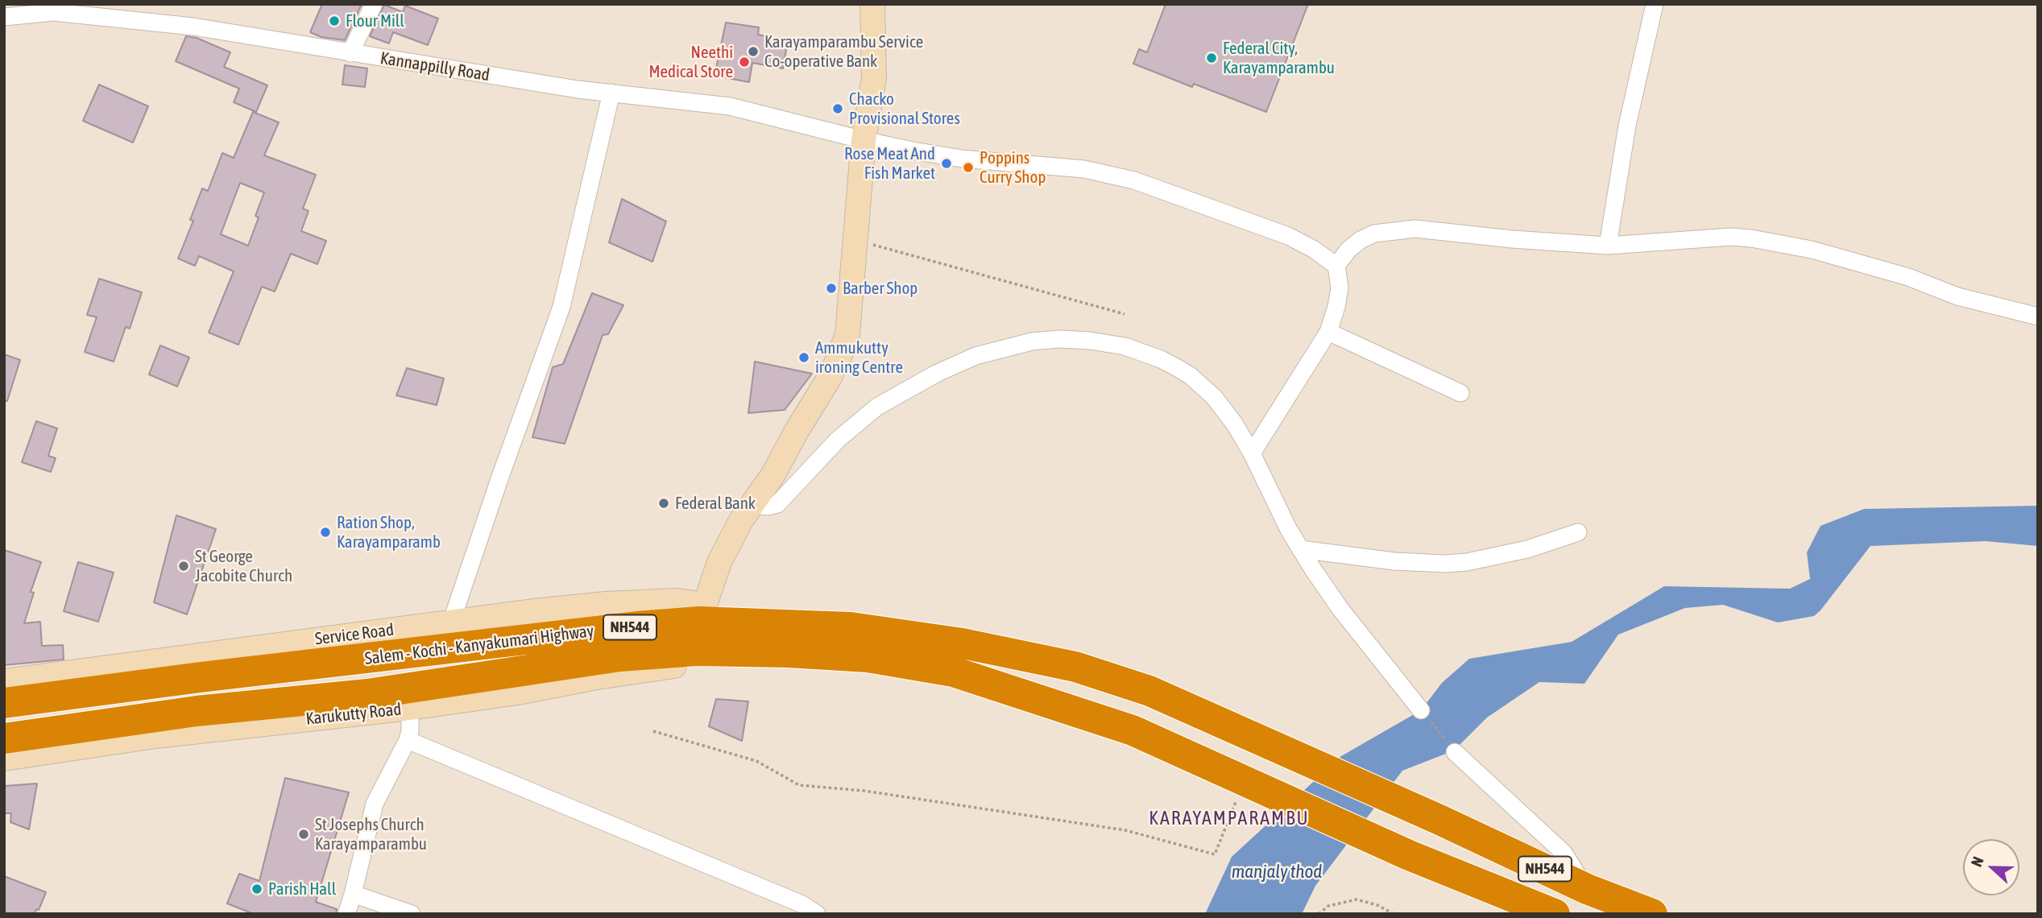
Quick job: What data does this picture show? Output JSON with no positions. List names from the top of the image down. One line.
{"streets":{"highway":["NH544","Salem - Kochi - Kanyakumari Highway"],"street":["Kannappilly Road","Service Road","Karukutty Road"]},"crossings":[["NH544","Salem - Kochi - Kanyakumari Highway"],["Service Road","Salem - Kochi - Kanyakumari Highway"],["Service Road","Karukutty Road"],["Salem - Kochi - Kanyakumari Highway","Karukutty Road"]],"districts":["KARAYAMPARAMBU"],"water":["manjaly thod"],"places":["Flour Mill","Karayamparambu Service Co-operative Bank","Federal City, Karayamparambu","Neethi Medical Store","Chacko Provisional Stores","Rose Meat And Fish Market","Poppins Curry Shop","Barber Shop","Ammukutty ironing Centre","Federal Bank","Ration Shop, Karayamparamb","St George Jacobite Church","St Josephs Church Karayamparambu","Parish Hall"],"north":"left"}
